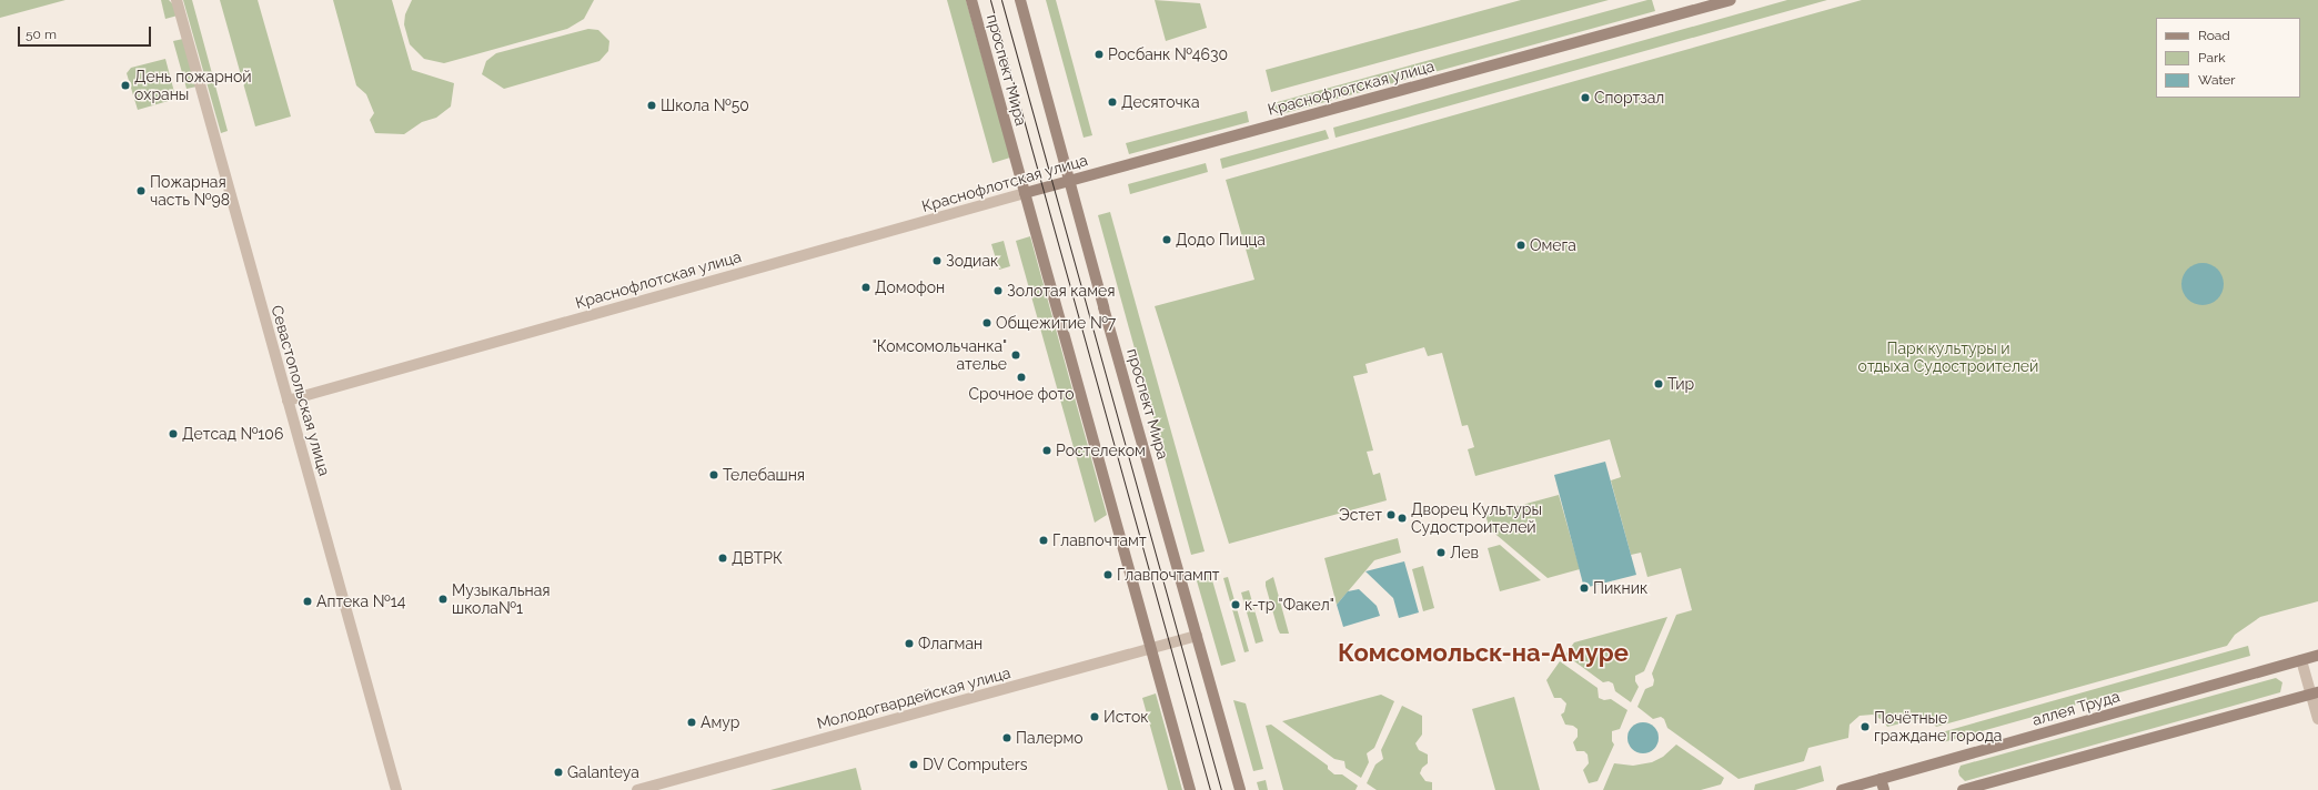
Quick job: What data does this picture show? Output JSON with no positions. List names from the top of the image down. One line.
{"streets":{"main road":["проспект Мира","Краснофлотская улица","аллея Труда"],"street":["Севастопольская улица","Молодогвардейская улица"]},"crossings":[["проспект Мира","Краснофлотская улица"],["проспект Мира","Молодогвардейская улица"],["Краснофлотская улица","Севастопольская улица"]],"districts":["Комсомольск-на-Амуре"],"parks":["Парк культуры и отдыха Судостроителей"],"places":["Росбанк №4630","День пожарной охраны","Спортзал","Десяточка","Школа №50","Пожарная часть №98","Додо Пицца","Омега","Зодиак","Домофон","Золотая камея","Общежитие №7","\"Комсомольчанка\" ателье","Срочное фото","Тир","Детсад №106","Ростелеком","Телебашня","Эстет","Дворец Культуры Судостроителей","Главпочтамт","Лев","ДВТРК","Главпочтампт","Пикник","Музыкальная школа№1","Аптека №14","к-тр \"Факел\"","Флагман","Исток","Амур","Почётные граждане города","Палермо","DV Computers","Galanteya"],"legend":["Road","Park","Water"],"scale_bar":"50 m"}
